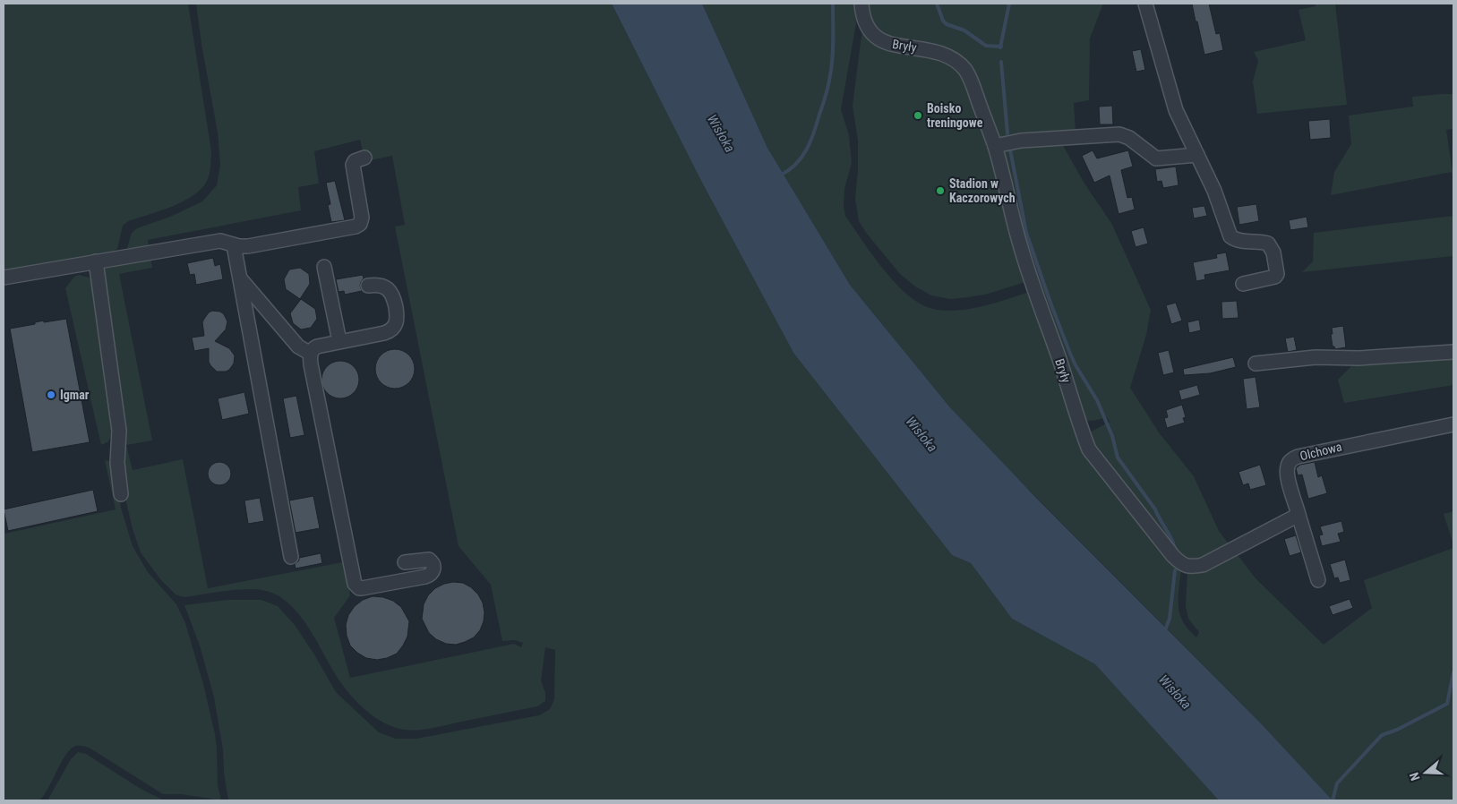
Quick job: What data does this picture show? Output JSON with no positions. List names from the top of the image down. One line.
{"streets":{"street":["Bryły","Olchowa"]},"crossings":[["Bryły","Olchowa"]],"water":["Wisłoka"],"places":["Boisko treningowe","Stadion w Kaczorowych","Igmar"],"north":"left"}
